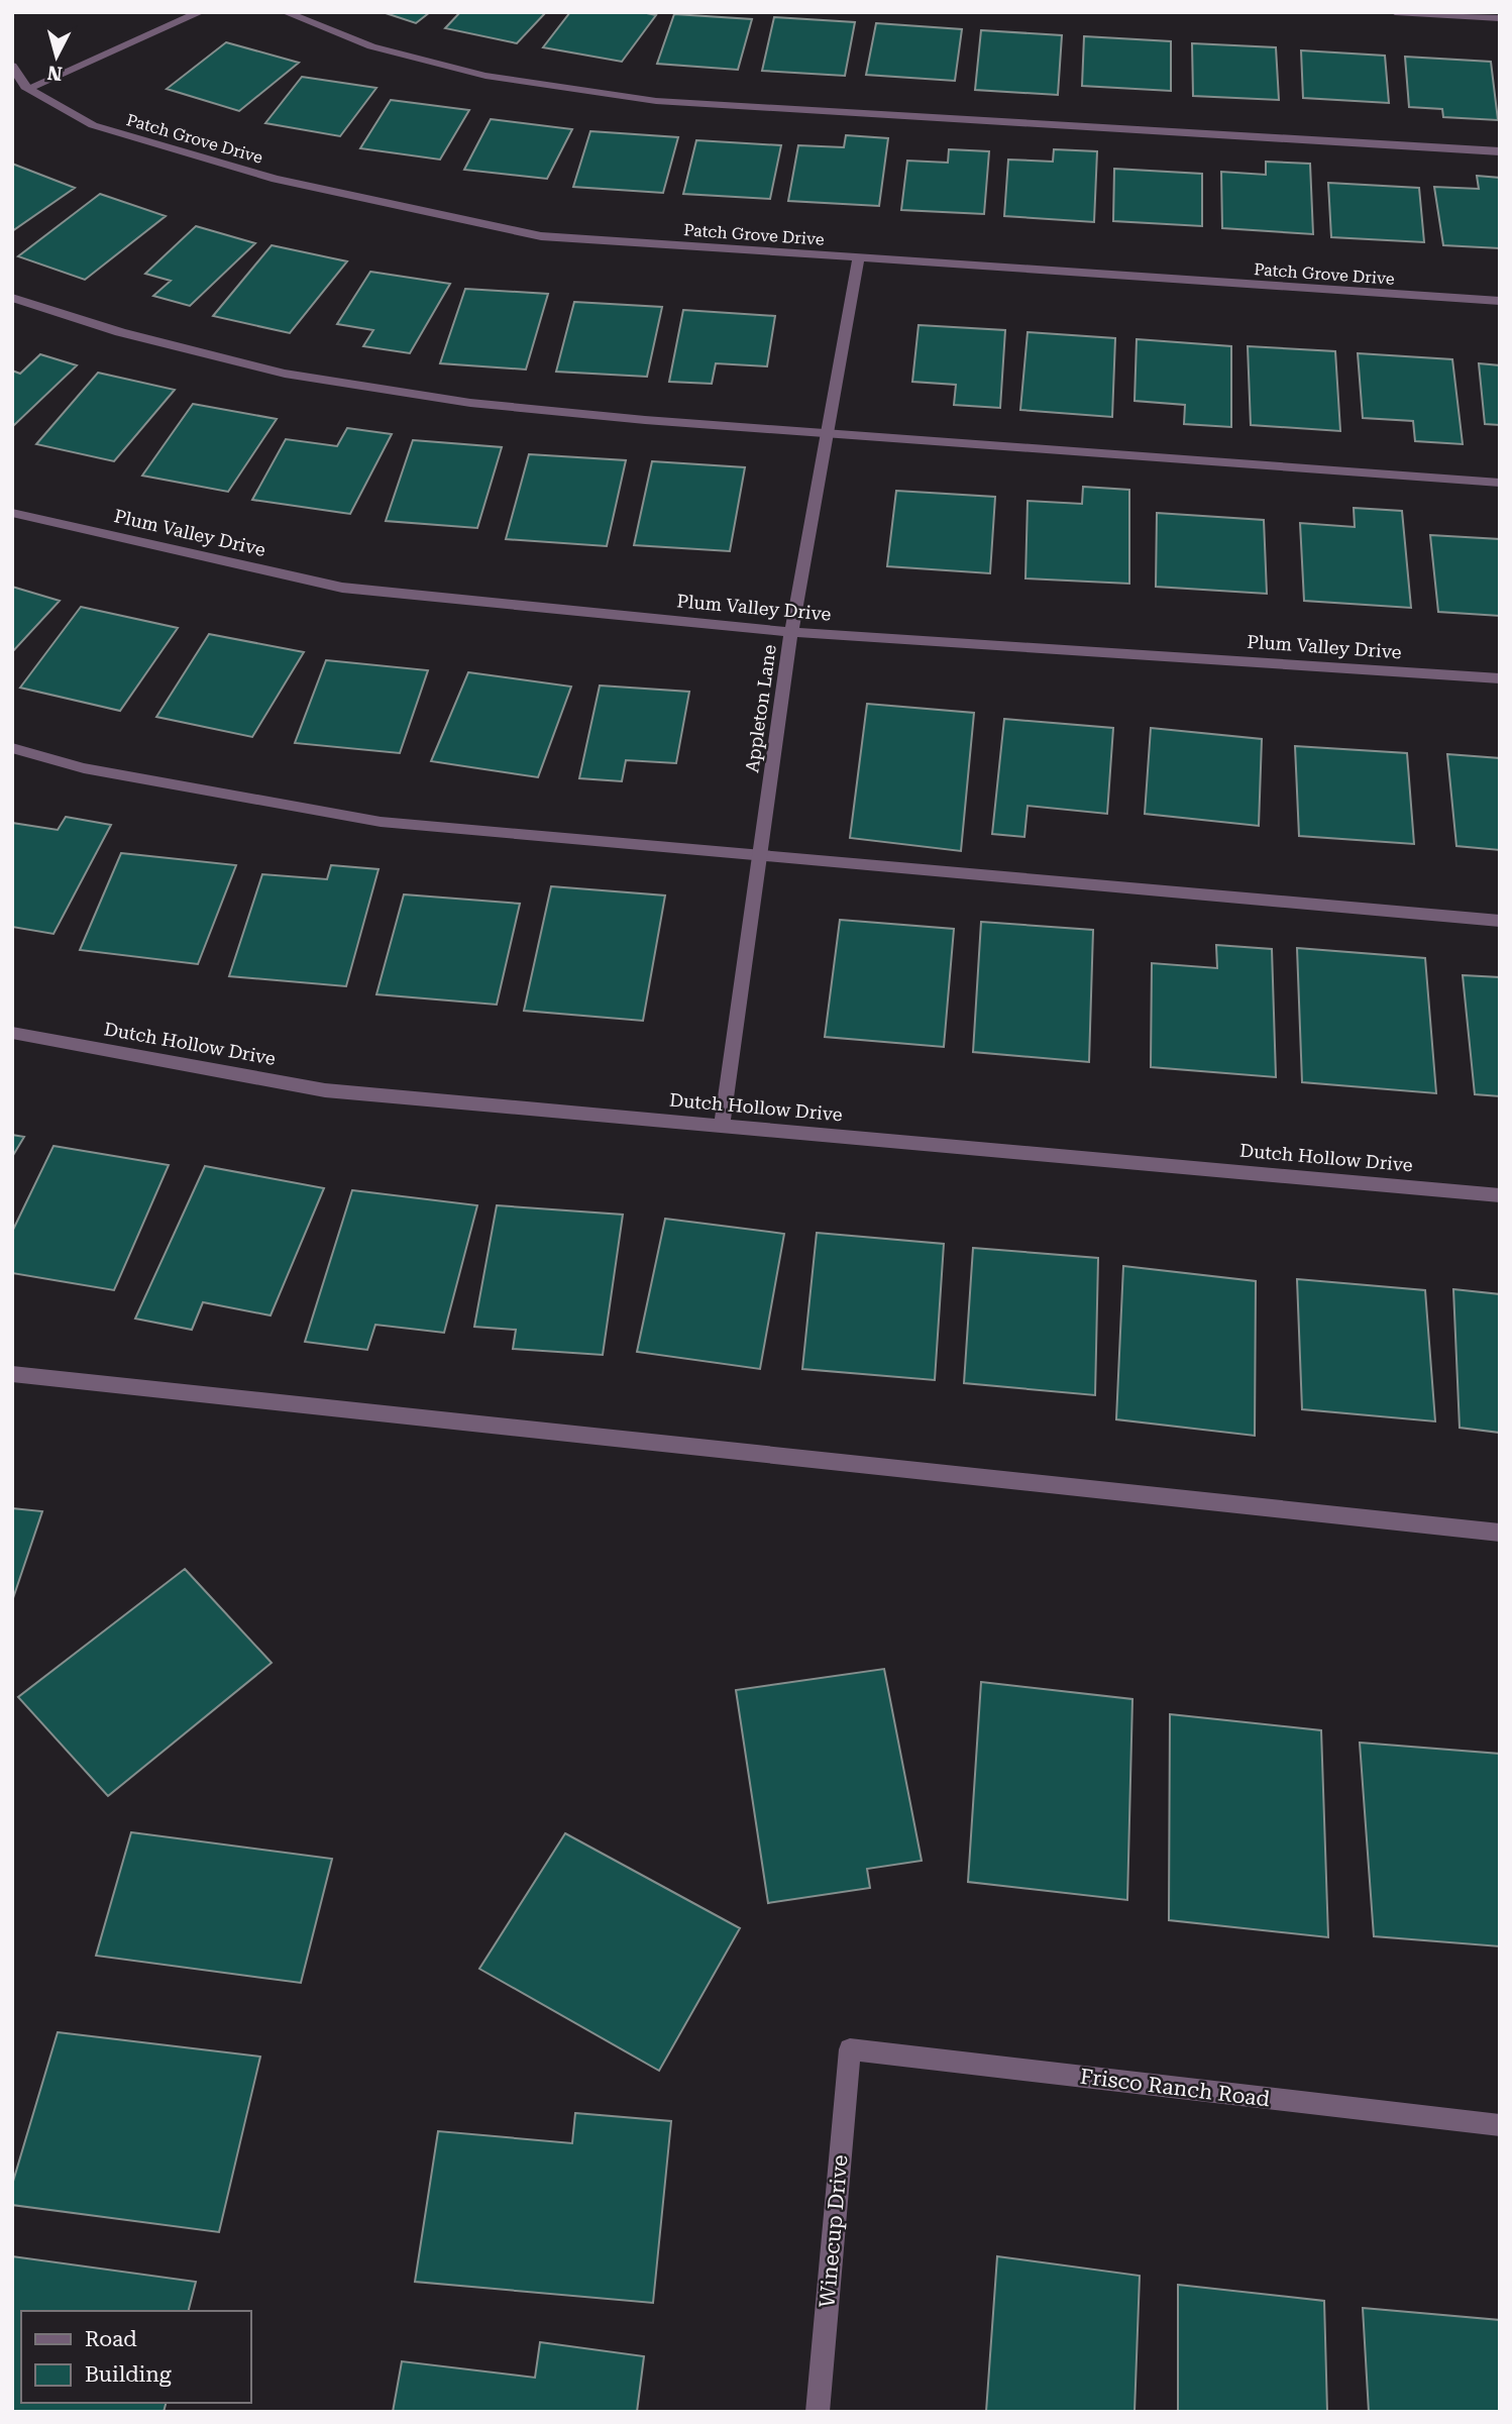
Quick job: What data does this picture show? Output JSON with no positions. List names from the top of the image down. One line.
{"streets":{"street":["Patch Grove Drive","Plum Valley Drive","Appleton Lane","Dutch Hollow Drive","Frisco Ranch Road","Winecup Drive"]},"crossings":[["Patch Grove Drive","Appleton Lane"],["Plum Valley Drive","Appleton Lane"],["Appleton Lane","Dutch Hollow Drive"],["Frisco Ranch Road","Winecup Drive"]],"legend":["Road","Building"],"north":"bottom"}
